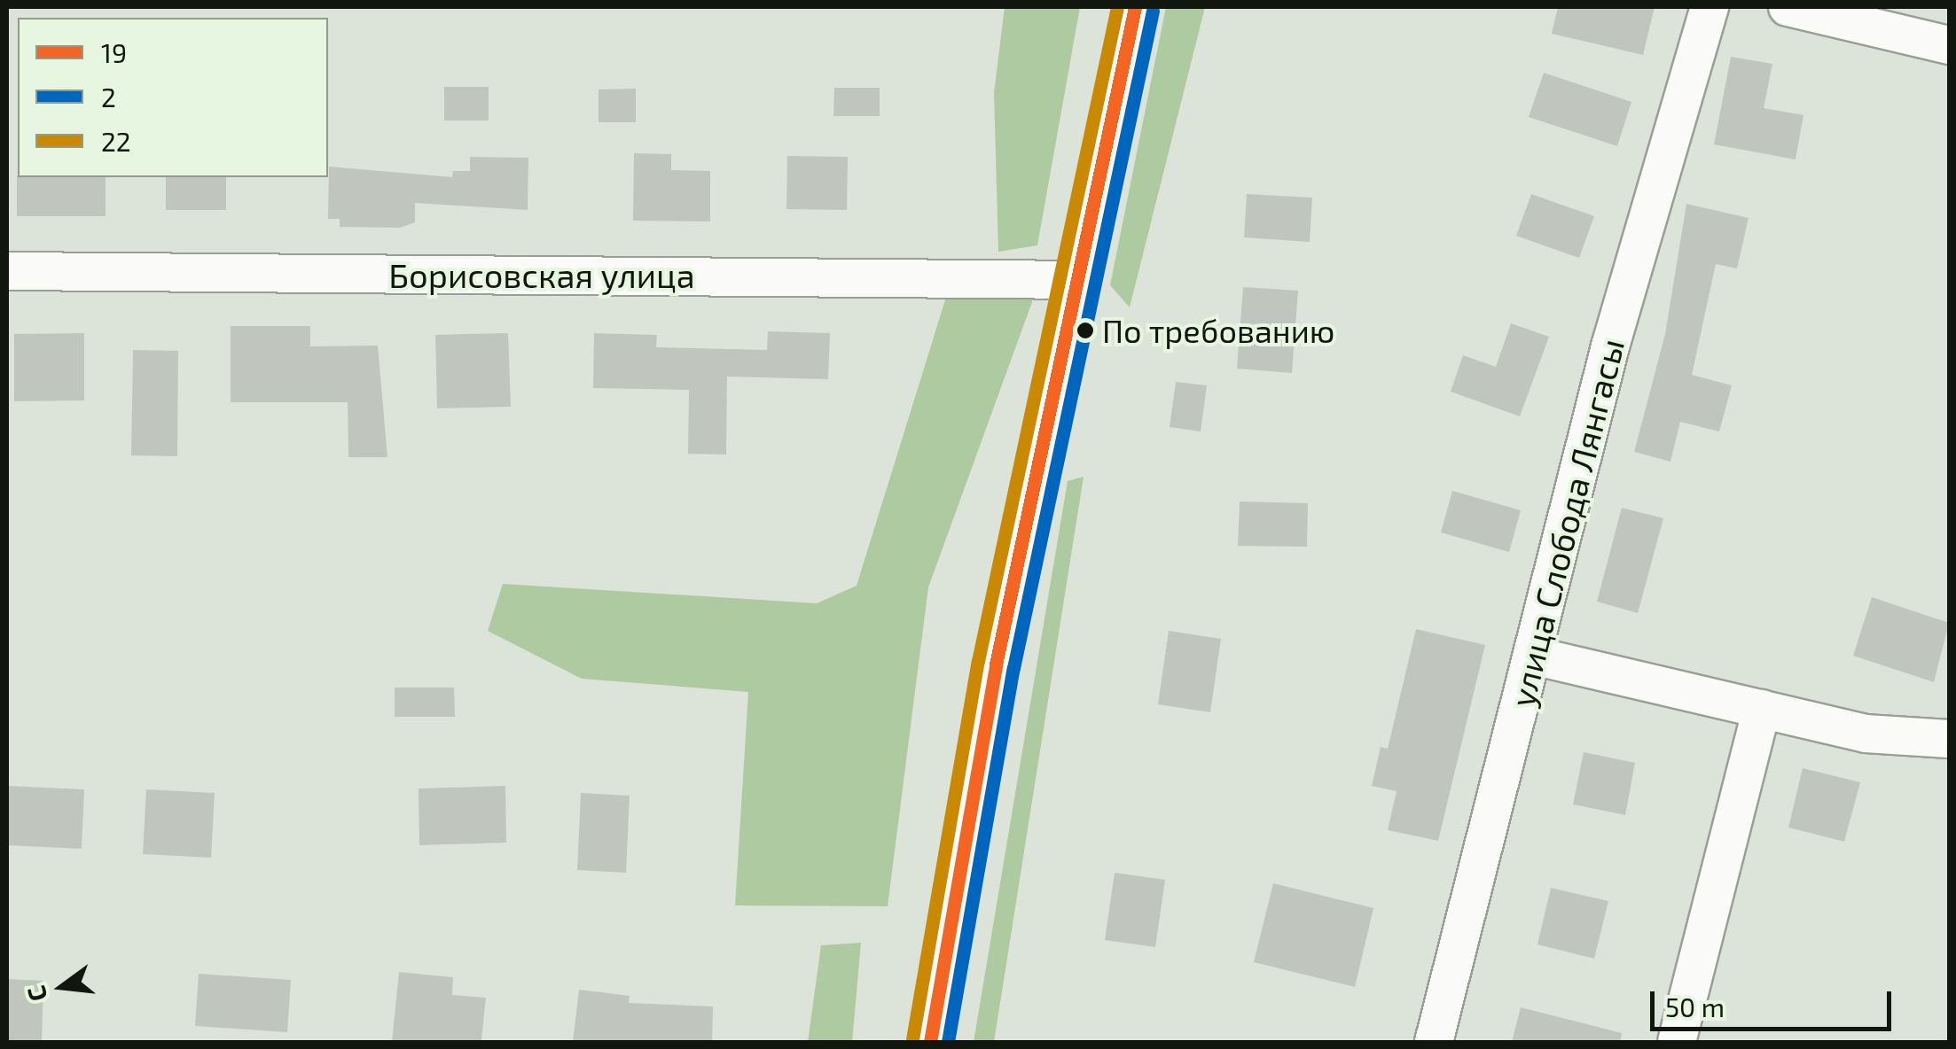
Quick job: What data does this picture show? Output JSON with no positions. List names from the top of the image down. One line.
{"streets":{"street":["Борисовская улица","улица Слобода Лянгасы"]},"places":["По требованию"],"lines":["transit line 19","transit line 22","transit line 2"],"legend":["19","2","22"],"scale_bar":"50 m","north":"left"}
